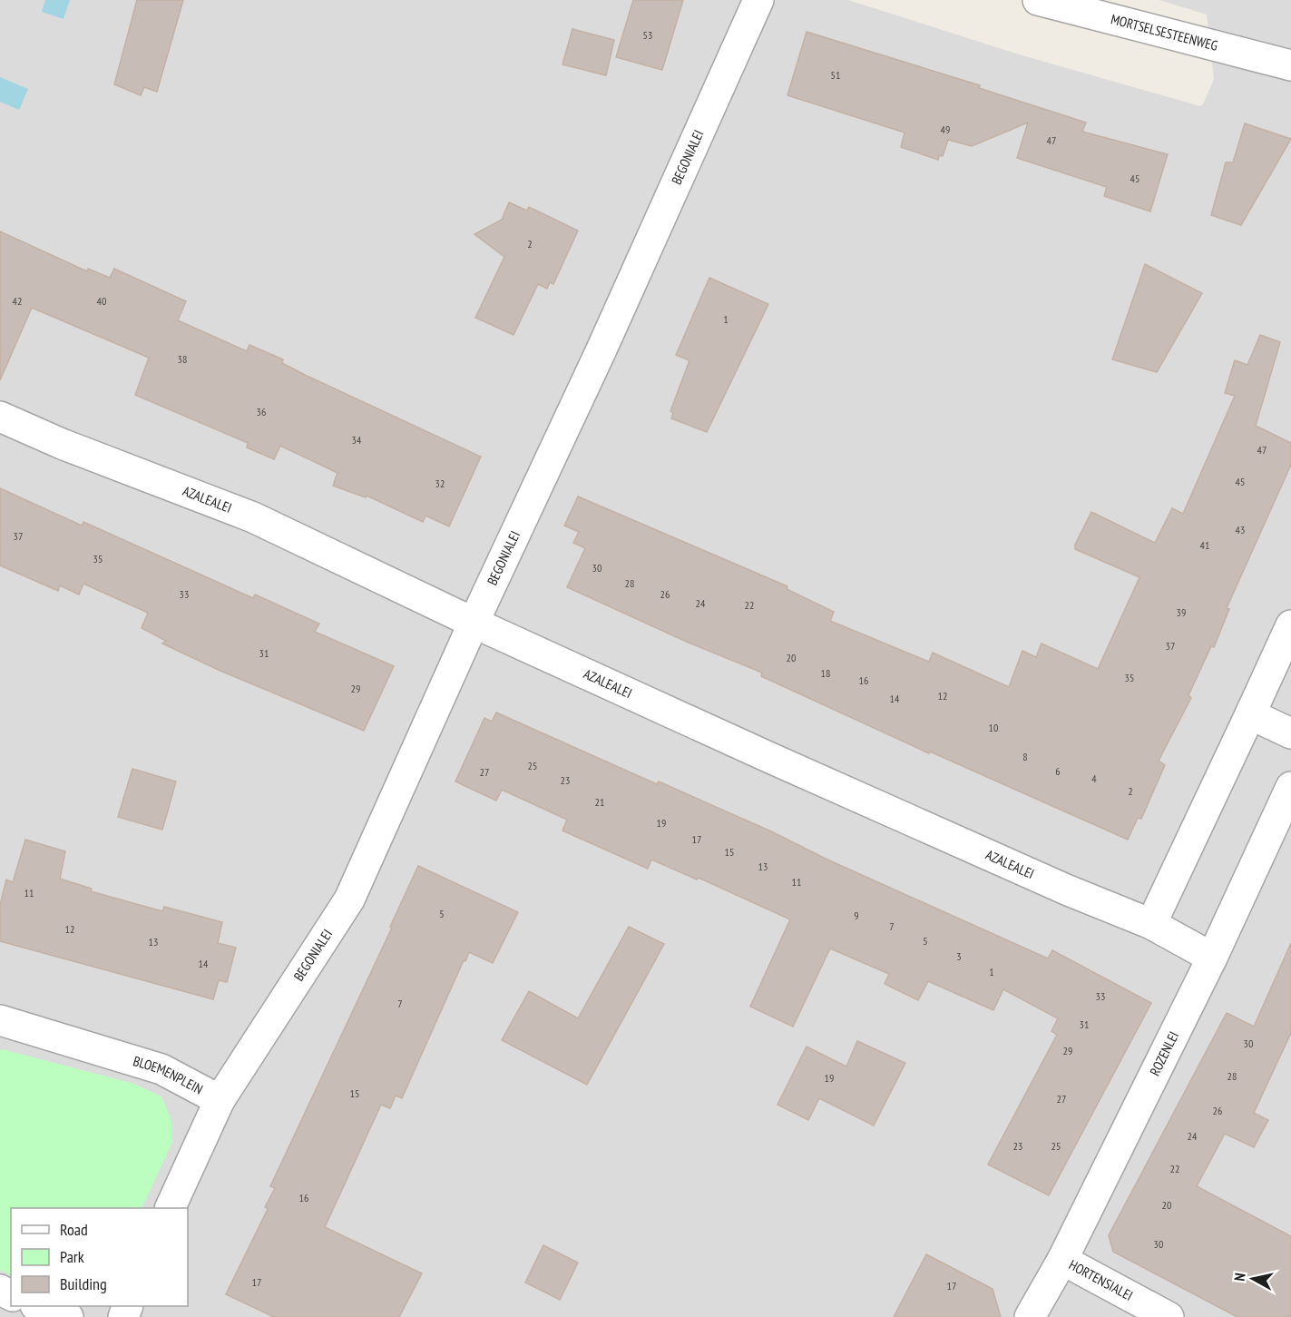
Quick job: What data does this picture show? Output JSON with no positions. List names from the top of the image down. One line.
{"streets":{"street":["MORTSELSESTEENWEG","BEGONIALEI","AZALEALEI","ROZENLEI","BLOEMENPLEIN","HORTENSIALEI"]},"crossings":[["BEGONIALEI","AZALEALEI"],["BEGONIALEI","BLOEMENPLEIN"],["AZALEALEI","ROZENLEI"],["ROZENLEI","HORTENSIALEI"]],"house_numbers":["53","51","49","47","45","2","42","40","1","38","36","34","47","45","32","43","37","41","35","30","28","33","26","24","22","39","37","31","20","18","35","16","29","12","14","10","8","25","6","27","4","23","2","21","19","17","15","13","11","11","5","9","7","12","5","13","3","14","1","33","7","31","30","29","28","19","15","27","26","24","23","25","22","16","20","30","17","17"],"legend":["Road","Park","Building"],"north":"left"}
